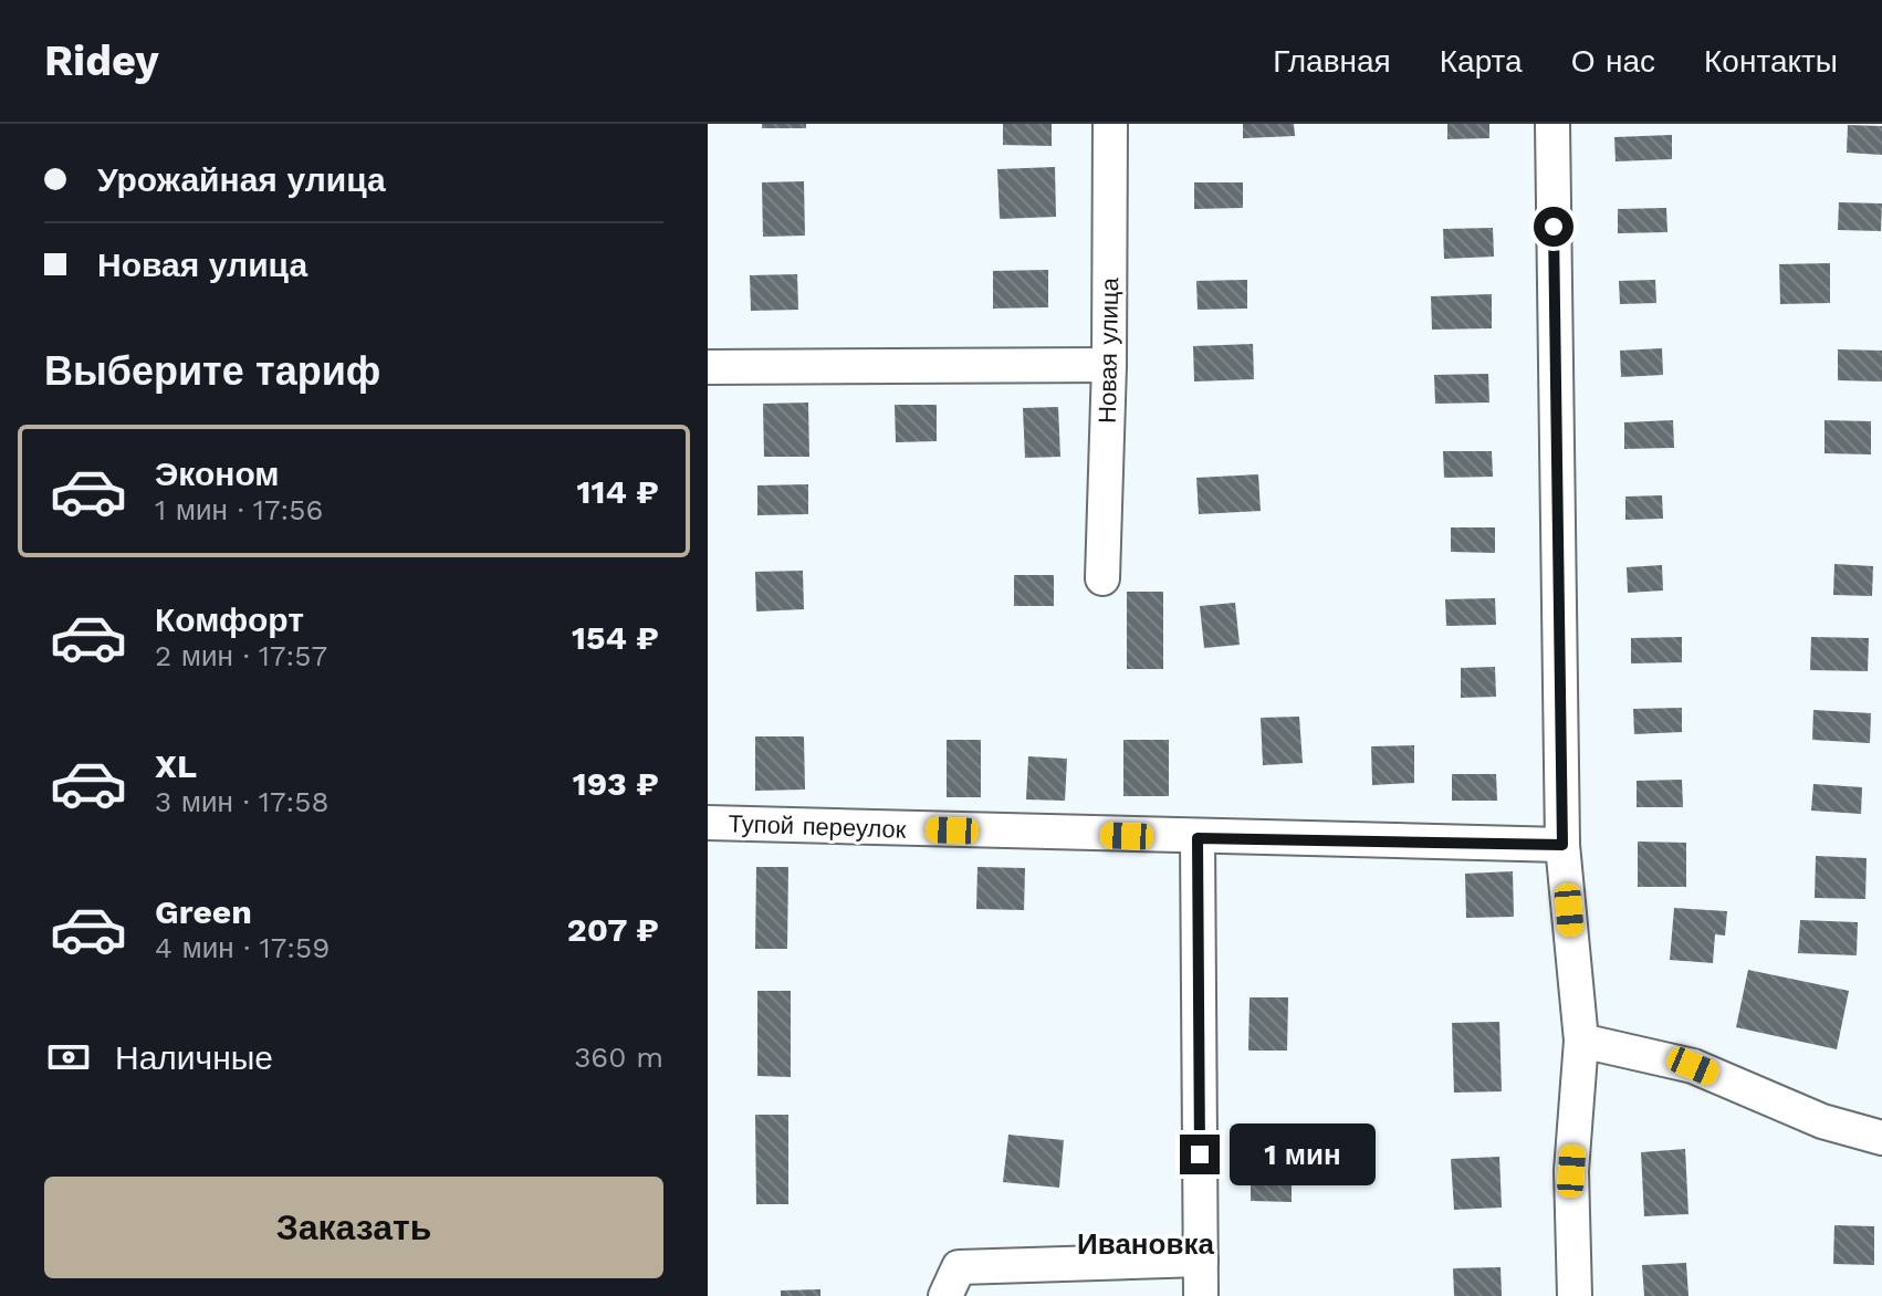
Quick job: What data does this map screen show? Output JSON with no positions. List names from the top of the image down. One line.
{"streets":{"street":["Новая улица","Тупой переулок"]},"districts":["Ивановка"],"page":{"header":"Ridey","nav":["Главная","Карта","О нас","Контакты"],"banner":["Урожайная улица","Новая улица"],"heading":"Выберите тариф","list":[{"name":"Эконом","note":"1 мин · 17:56","value":"114 ₽"},{"name":"Комфорт","note":"2 мин · 17:57","value":"154 ₽"},{"name":"XL","note":"3 мин · 17:58","value":"193 ₽"},{"name":"Green","note":"4 мин · 17:59","value":"207 ₽"}],"pay":["Наличные","360 m"],"bubble":"1 мин","buttons":"Заказать"}}
